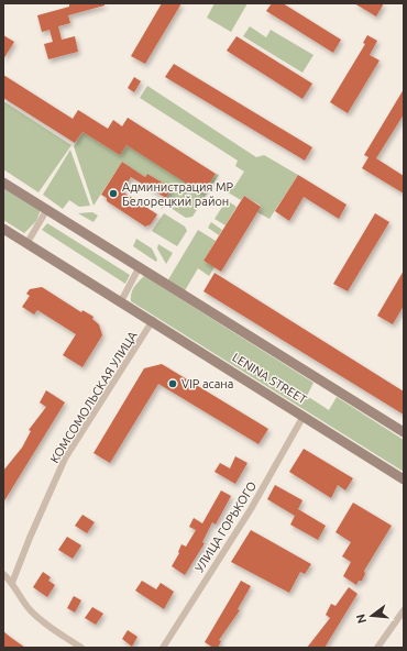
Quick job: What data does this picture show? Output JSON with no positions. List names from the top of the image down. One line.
{"streets":{"main road":["LENINA STREET"],"street":["КОМСОМОЛЬСКАЯ УЛИЦА","УЛИЦА ГОРЬКОГО"]},"crossings":[["LENINA STREET","КОМСОМОЛЬСКАЯ УЛИЦА"],["LENINA STREET","УЛИЦА ГОРЬКОГО"]],"places":["Администрация МР Белорецкий район","VIP асана"],"north":"left"}
